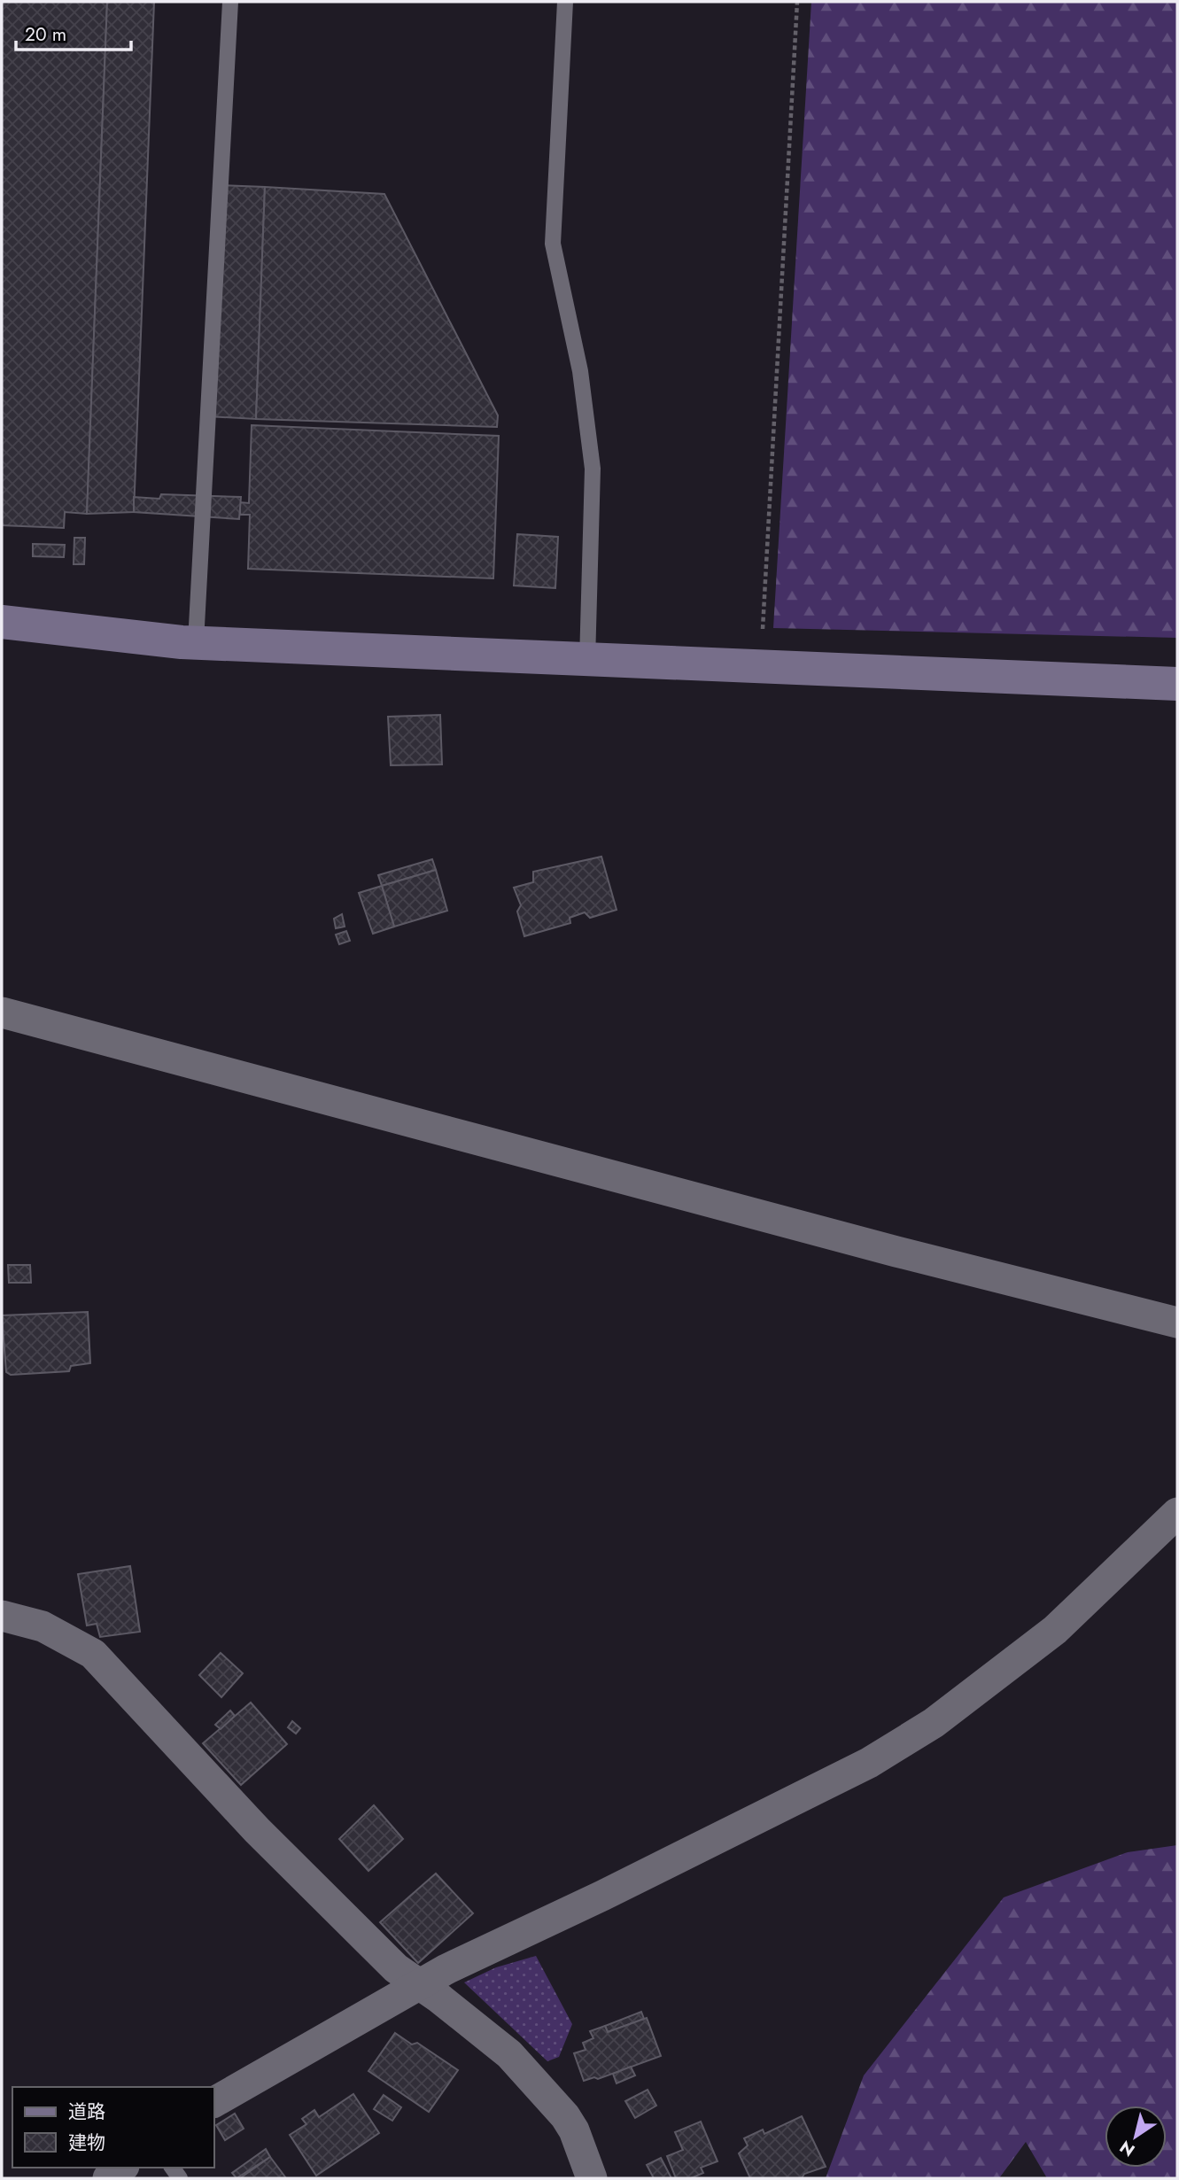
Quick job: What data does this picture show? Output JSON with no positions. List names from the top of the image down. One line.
{"legend":["道路","建物"],"scale_bar":"20 m","north":"bottom left"}
